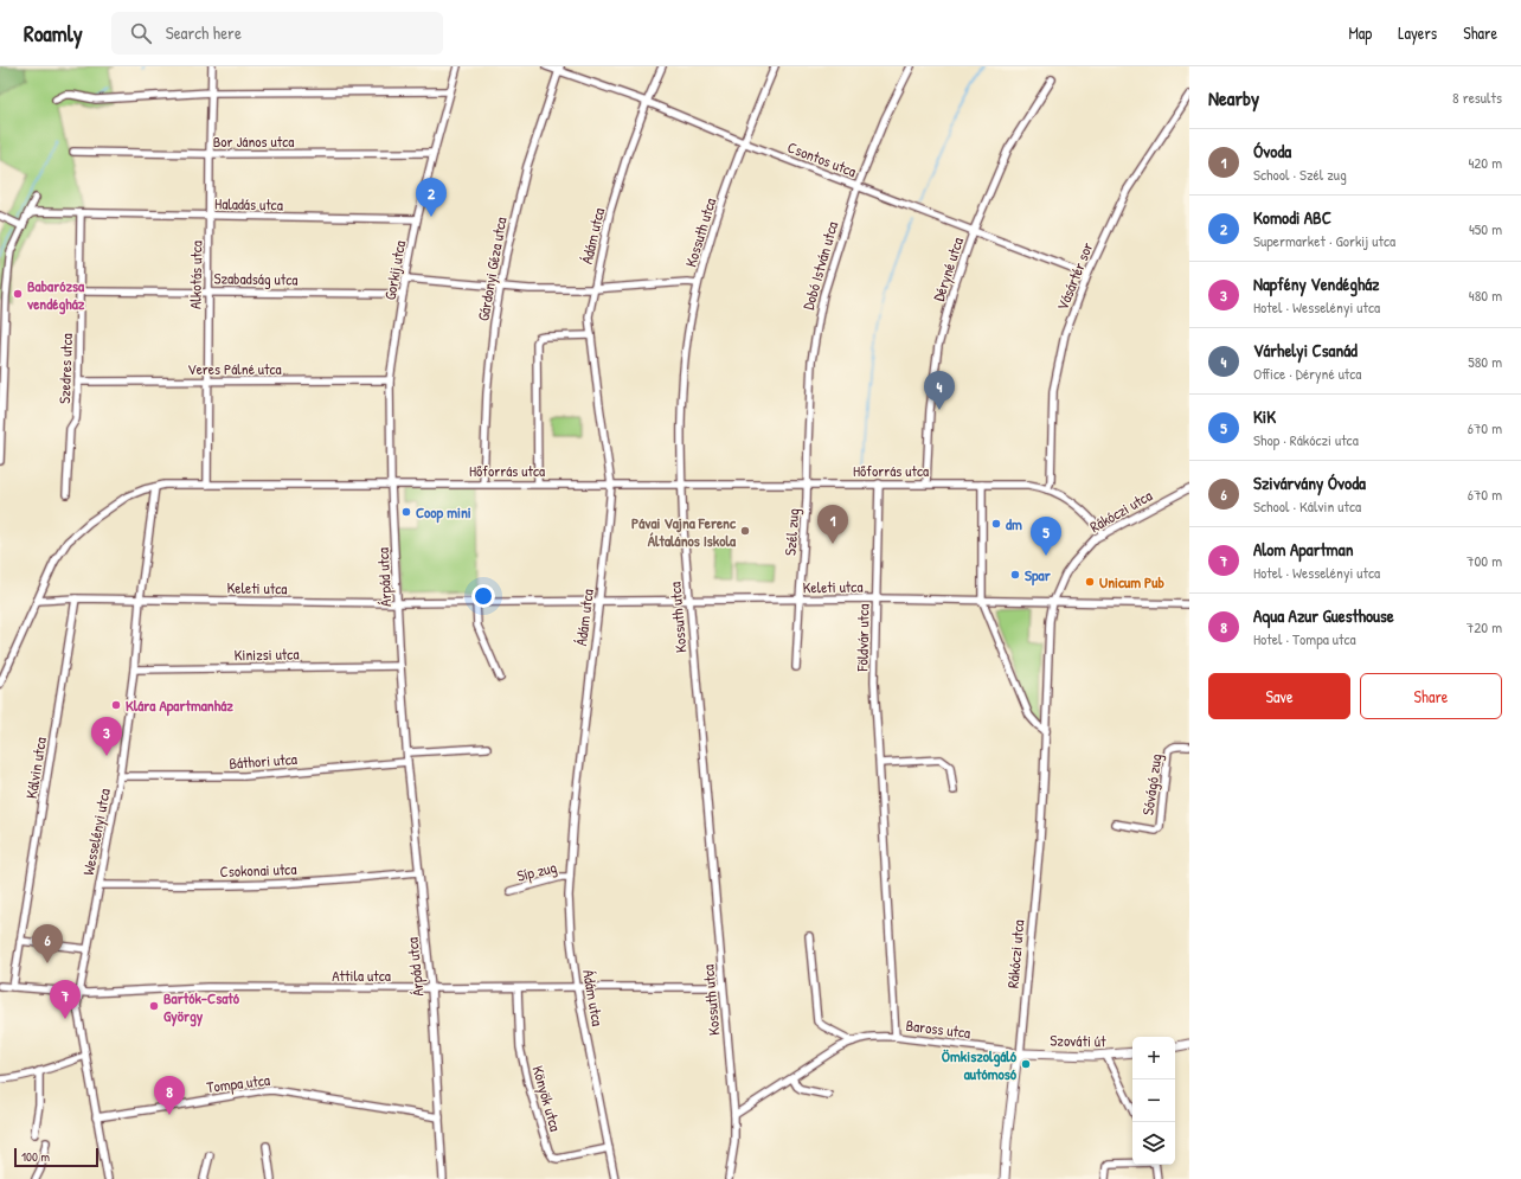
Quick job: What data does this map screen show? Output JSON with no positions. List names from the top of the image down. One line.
{"streets":{"main road":["Rákóczi utca","Szováti út"],"street":["Bor János utca","Csontos utca","Haladás utca","Kossuth utca","Ádám utca","Dobó István utca","Gárdonyi Géza utca","Déryné utca","Gorkij utca","Alkotás utca","Vásártér sor","Szabadság utca","Szedres utca","Veres Pálné utca","Hőforrás utca","Szél zug","Árpád utca","Keleti utca","Földvár utca","Kinizsi utca","Báthori utca","Kálvin utca","Sóvágó zug","Wesselényi utca","Csokonai utca","Síp zug","Attila utca","Baross utca","Tompa utca","Könyök utca"]},"crossings":[["Bor János utca","Gorkij utca"],["Bor János utca","Alkotás utca"],["Csontos utca","Kossuth utca"],["Csontos utca","Ádám utca"],["Csontos utca","Dobó István utca"],["Csontos utca","Gárdonyi Géza utca"],["Csontos utca","Déryné utca"],["Csontos utca","Vásártér sor"],["Haladás utca","Gorkij utca"],["Haladás utca","Alkotás utca"],["Haladás utca","Szedres utca"],["Kossuth utca","Hőforrás utca"],["Kossuth utca","Keleti utca"],["Kossuth utca","Attila utca"],["Kossuth utca","Baross utca"],["Ádám utca","Hőforrás utca"],["Ádám utca","Keleti utca"],["Ádám utca","Síp zug"],["Ádám utca","Attila utca"],["Ádám utca","Könyök utca"],["Dobó István utca","Hőforrás utca"],["Dobó István utca","Szél zug"],["Gárdonyi Géza utca","Hőforrás utca"],["Déryné utca","Hőforrás utca"],["Gorkij utca","Szabadság utca"],["Gorkij utca","Veres Pálné utca"],["Gorkij utca","Hőforrás utca"],["Gorkij utca","Árpád utca"],["Alkotás utca","Szabadság utca"],["Alkotás utca","Veres Pálné utca"],["Alkotás utca","Hőforrás utca"],["Vásártér sor","Hőforrás utca"],["Szabadság utca","Szedres utca"],["Szedres utca","Veres Pálné utca"],["Hőforrás utca","Rákóczi utca"],["Hőforrás utca","Szél zug"],["Hőforrás utca","Árpád utca"],["Hőforrás utca","Keleti utca"],["Hőforrás utca","Földvár utca"],["Hőforrás utca","Wesselényi utca"],["Rákóczi utca","Keleti utca"],["Rákóczi utca","Baross utca"],["Rákóczi utca","Szováti út"],["Szél zug","Keleti utca"],["Árpád utca","Keleti utca"],["Árpád utca","Kinizsi utca"],["Árpád utca","Báthori utca"],["Árpád utca","Csokonai utca"],["Árpád utca","Attila utca"],["Árpád utca","Tompa utca"],["Keleti utca","Földvár utca"],["Keleti utca","Kálvin utca"],["Keleti utca","Wesselényi utca"],["Földvár utca","Baross utca"],["Kinizsi utca","Wesselényi utca"],["Báthori utca","Wesselényi utca"],["Kálvin utca","Attila utca"],["Wesselényi utca","Csokonai utca"],["Wesselényi utca","Attila utca"],["Wesselényi utca","Tompa utca"],["Attila utca","Könyök utca"],["Baross utca","Szováti út"]],"places":["Babarózsa vendégház","Coop mini","dm","Pávai Vajna Ferenc Általános Iskola","Spar","Unicum Pub","Klára Apartmanház","Bartók-Csató György","Ömkiszolgáló autómosó"],"scale_bar":"100 m","page":{"header":"Roamly","search":"Search here","nav":["Map","Layers","Share"],"heading":["Nearby","8 results"],"list":[{"mark":"1","name":"Óvoda","note":"School · Szél zug","value":"420 m"},{"mark":"2","name":"Komodi ABC","note":"Supermarket · Gorkij utca","value":"450 m"},{"mark":"3","name":"Napfény Vendégház","note":"Hotel · Wesselényi utca","value":"480 m"},{"mark":"4","name":"Várhelyi Csanád","note":"Office · Déryné utca","value":"580 m"},{"mark":"5","name":"KiK","note":"Shop · Rákóczi utca","value":"670 m"},{"mark":"6","name":"Szivárvány Óvoda","note":"School · Kálvin utca","value":"670 m"},{"mark":"7","name":"Alom Apartman","note":"Hotel · Wesselényi utca","value":"700 m"},{"mark":"8","name":"Aqua Azur Guesthouse","note":"Hotel · Tompa utca","value":"720 m"}],"pins":["2","4","1","5","3","6","7","8"],"buttons":["Save","Share"],"map_buttons":["+","−"],"scale":"100 m"}}
